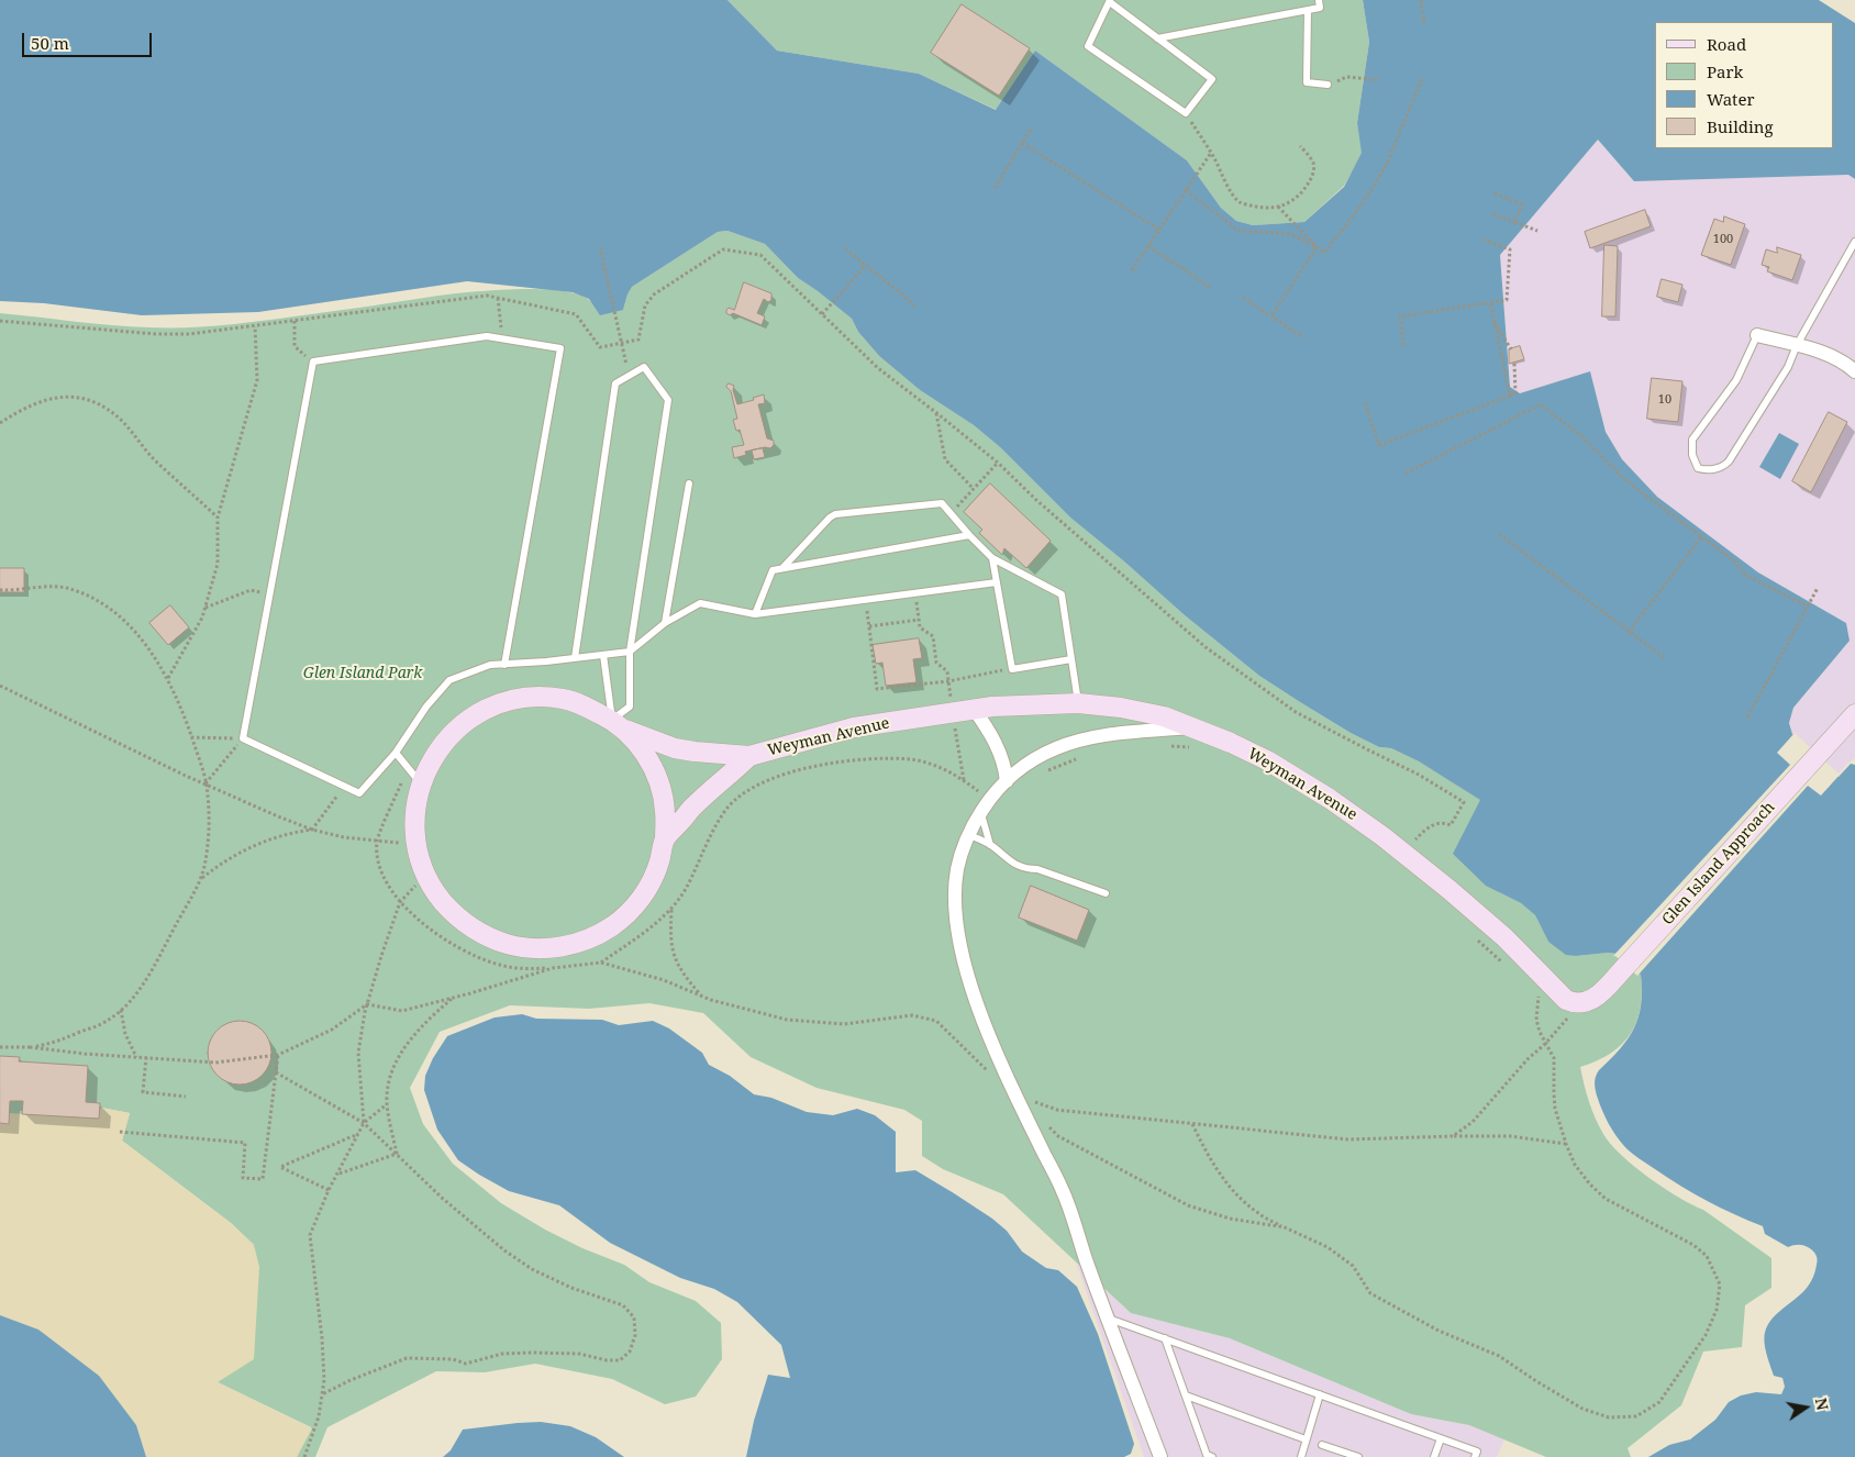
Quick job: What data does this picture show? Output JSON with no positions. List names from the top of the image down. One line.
{"streets":{"street":["Weyman Avenue","Glen Island Approach"]},"crossings":[["Weyman Avenue","Glen Island Approach"]],"parks":["Glen Island Park"],"house_numbers":["100","10"],"legend":["Road","Park","Water","Building"],"scale_bar":"50 m","north":"right"}
